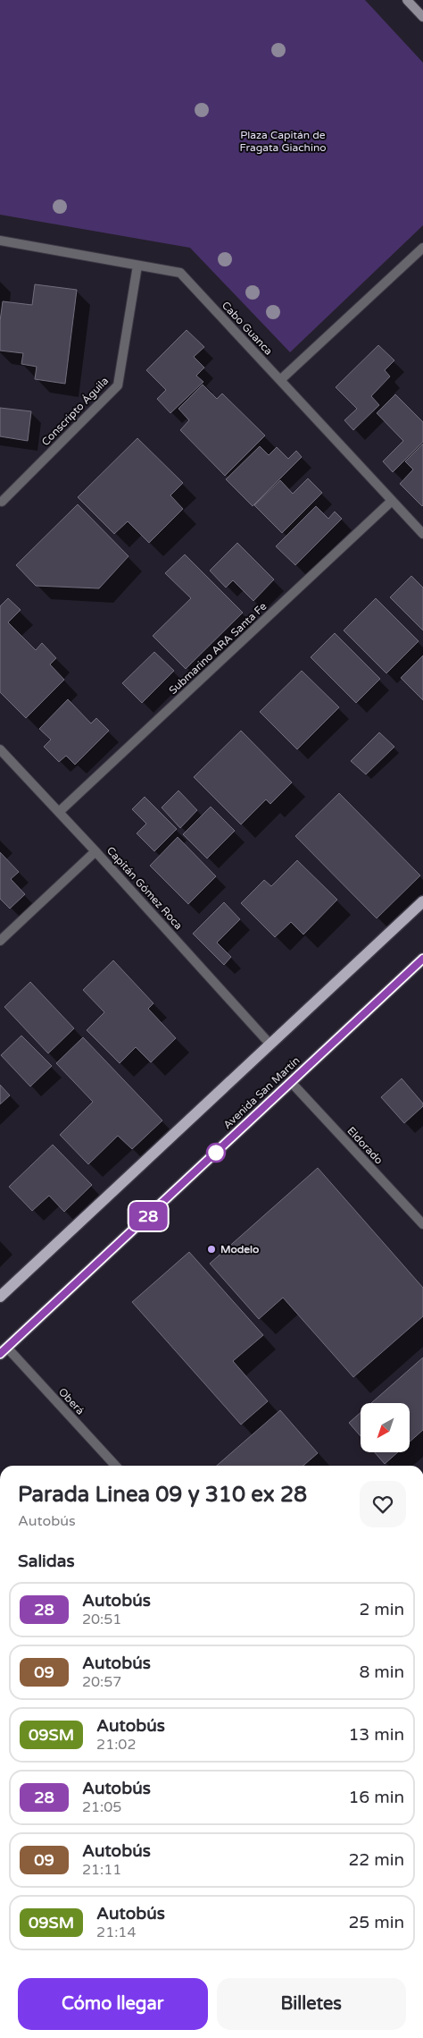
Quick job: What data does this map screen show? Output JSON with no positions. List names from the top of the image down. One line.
{"streets":{"main road":["Avenida San Martín"],"street":["Cabo Guanca","Conscripto Águila","Submarino ARA Santa Fe","Capitán Gómez Roca","Eldorado","Oberá"]},"crossings":[["Cabo Guanca","Conscripto Águila"],["Cabo Guanca","Submarino ARA Santa Fe"],["Submarino ARA Santa Fe","Capitán Gómez Roca"],["Avenida San Martín","Eldorado"],["Avenida San Martín","Oberá"]],"parks":["Plaza Capitán de Fragata Giachino"],"places":["Modelo"],"lines":["bus line 28"],"north":"bottom left","page":{"on_map":"28","heading":[["Parada Linea 09 y 310 ex 28","Autobús"],"Salidas"],"list":[{"mark":"28","name":"Autobús","note":"20:51","value":"2 min"},{"mark":"09","name":"Autobús","note":"20:57","value":"8 min"},{"mark":"09SM","name":"Autobús","note":"21:02","value":"13 min"},{"mark":"28","name":"Autobús","note":"21:05","value":"16 min"},{"mark":"09","name":"Autobús","note":"21:11","value":"22 min"},{"mark":"09SM","name":"Autobús","note":"21:14","value":"25 min"}],"buttons":["Cómo llegar","Billetes"]}}
